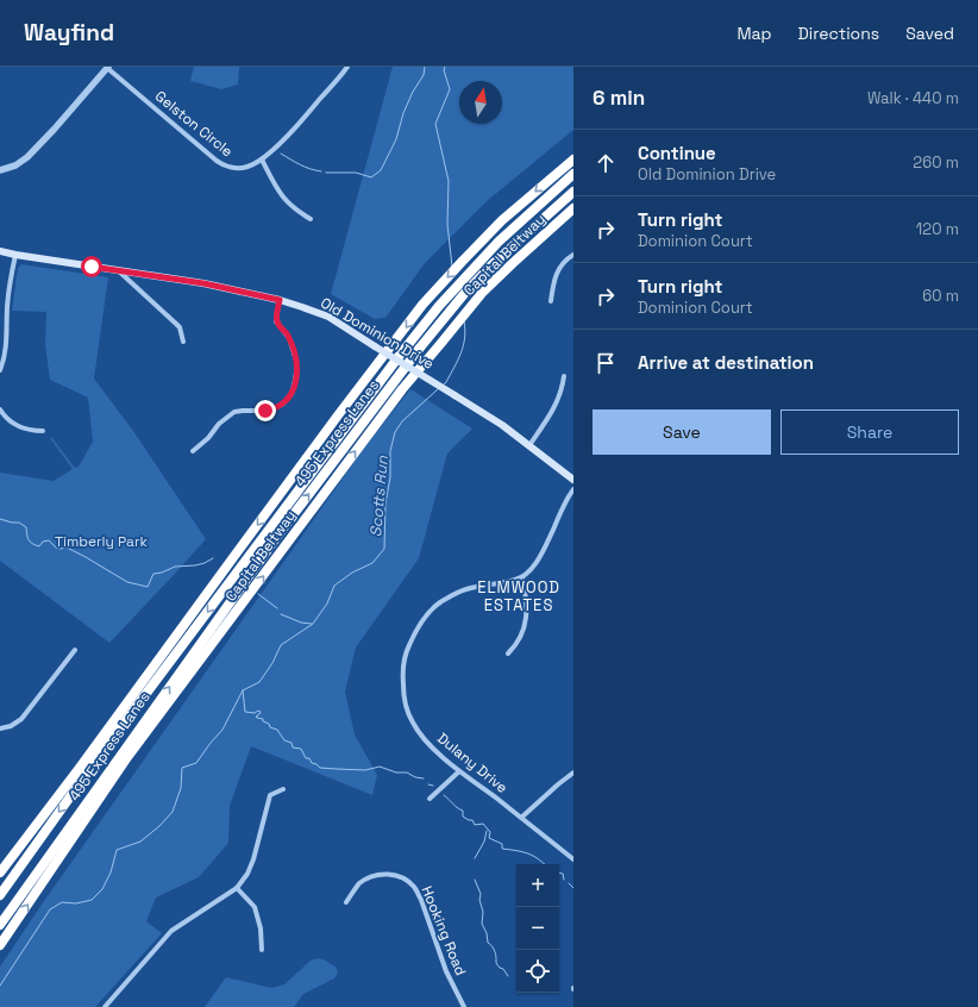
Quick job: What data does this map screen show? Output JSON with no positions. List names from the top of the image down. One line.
{"streets":{"highway":["Capital Beltway","495 Express Lanes"],"main road":["Old Dominion Drive"],"street":["Gelston Circle","Dulany Drive","Hooking Road"]},"districts":["ELMWOOD ESTATES"],"water":["Scotts Run"],"parks":["Timberly Park"],"north":"top","page":{"header":"Wayfind","nav":["Map","Directions","Saved"],"heading":["6 min","Walk · 440 m"],"list":[["Continue","Old Dominion Drive","260 m"],["Turn right","Dominion Court","120 m"],["Turn right","Dominion Court","60 m"],"Arrive at destination"],"buttons":["Save","Share"],"map_buttons":["+","−"]}}
